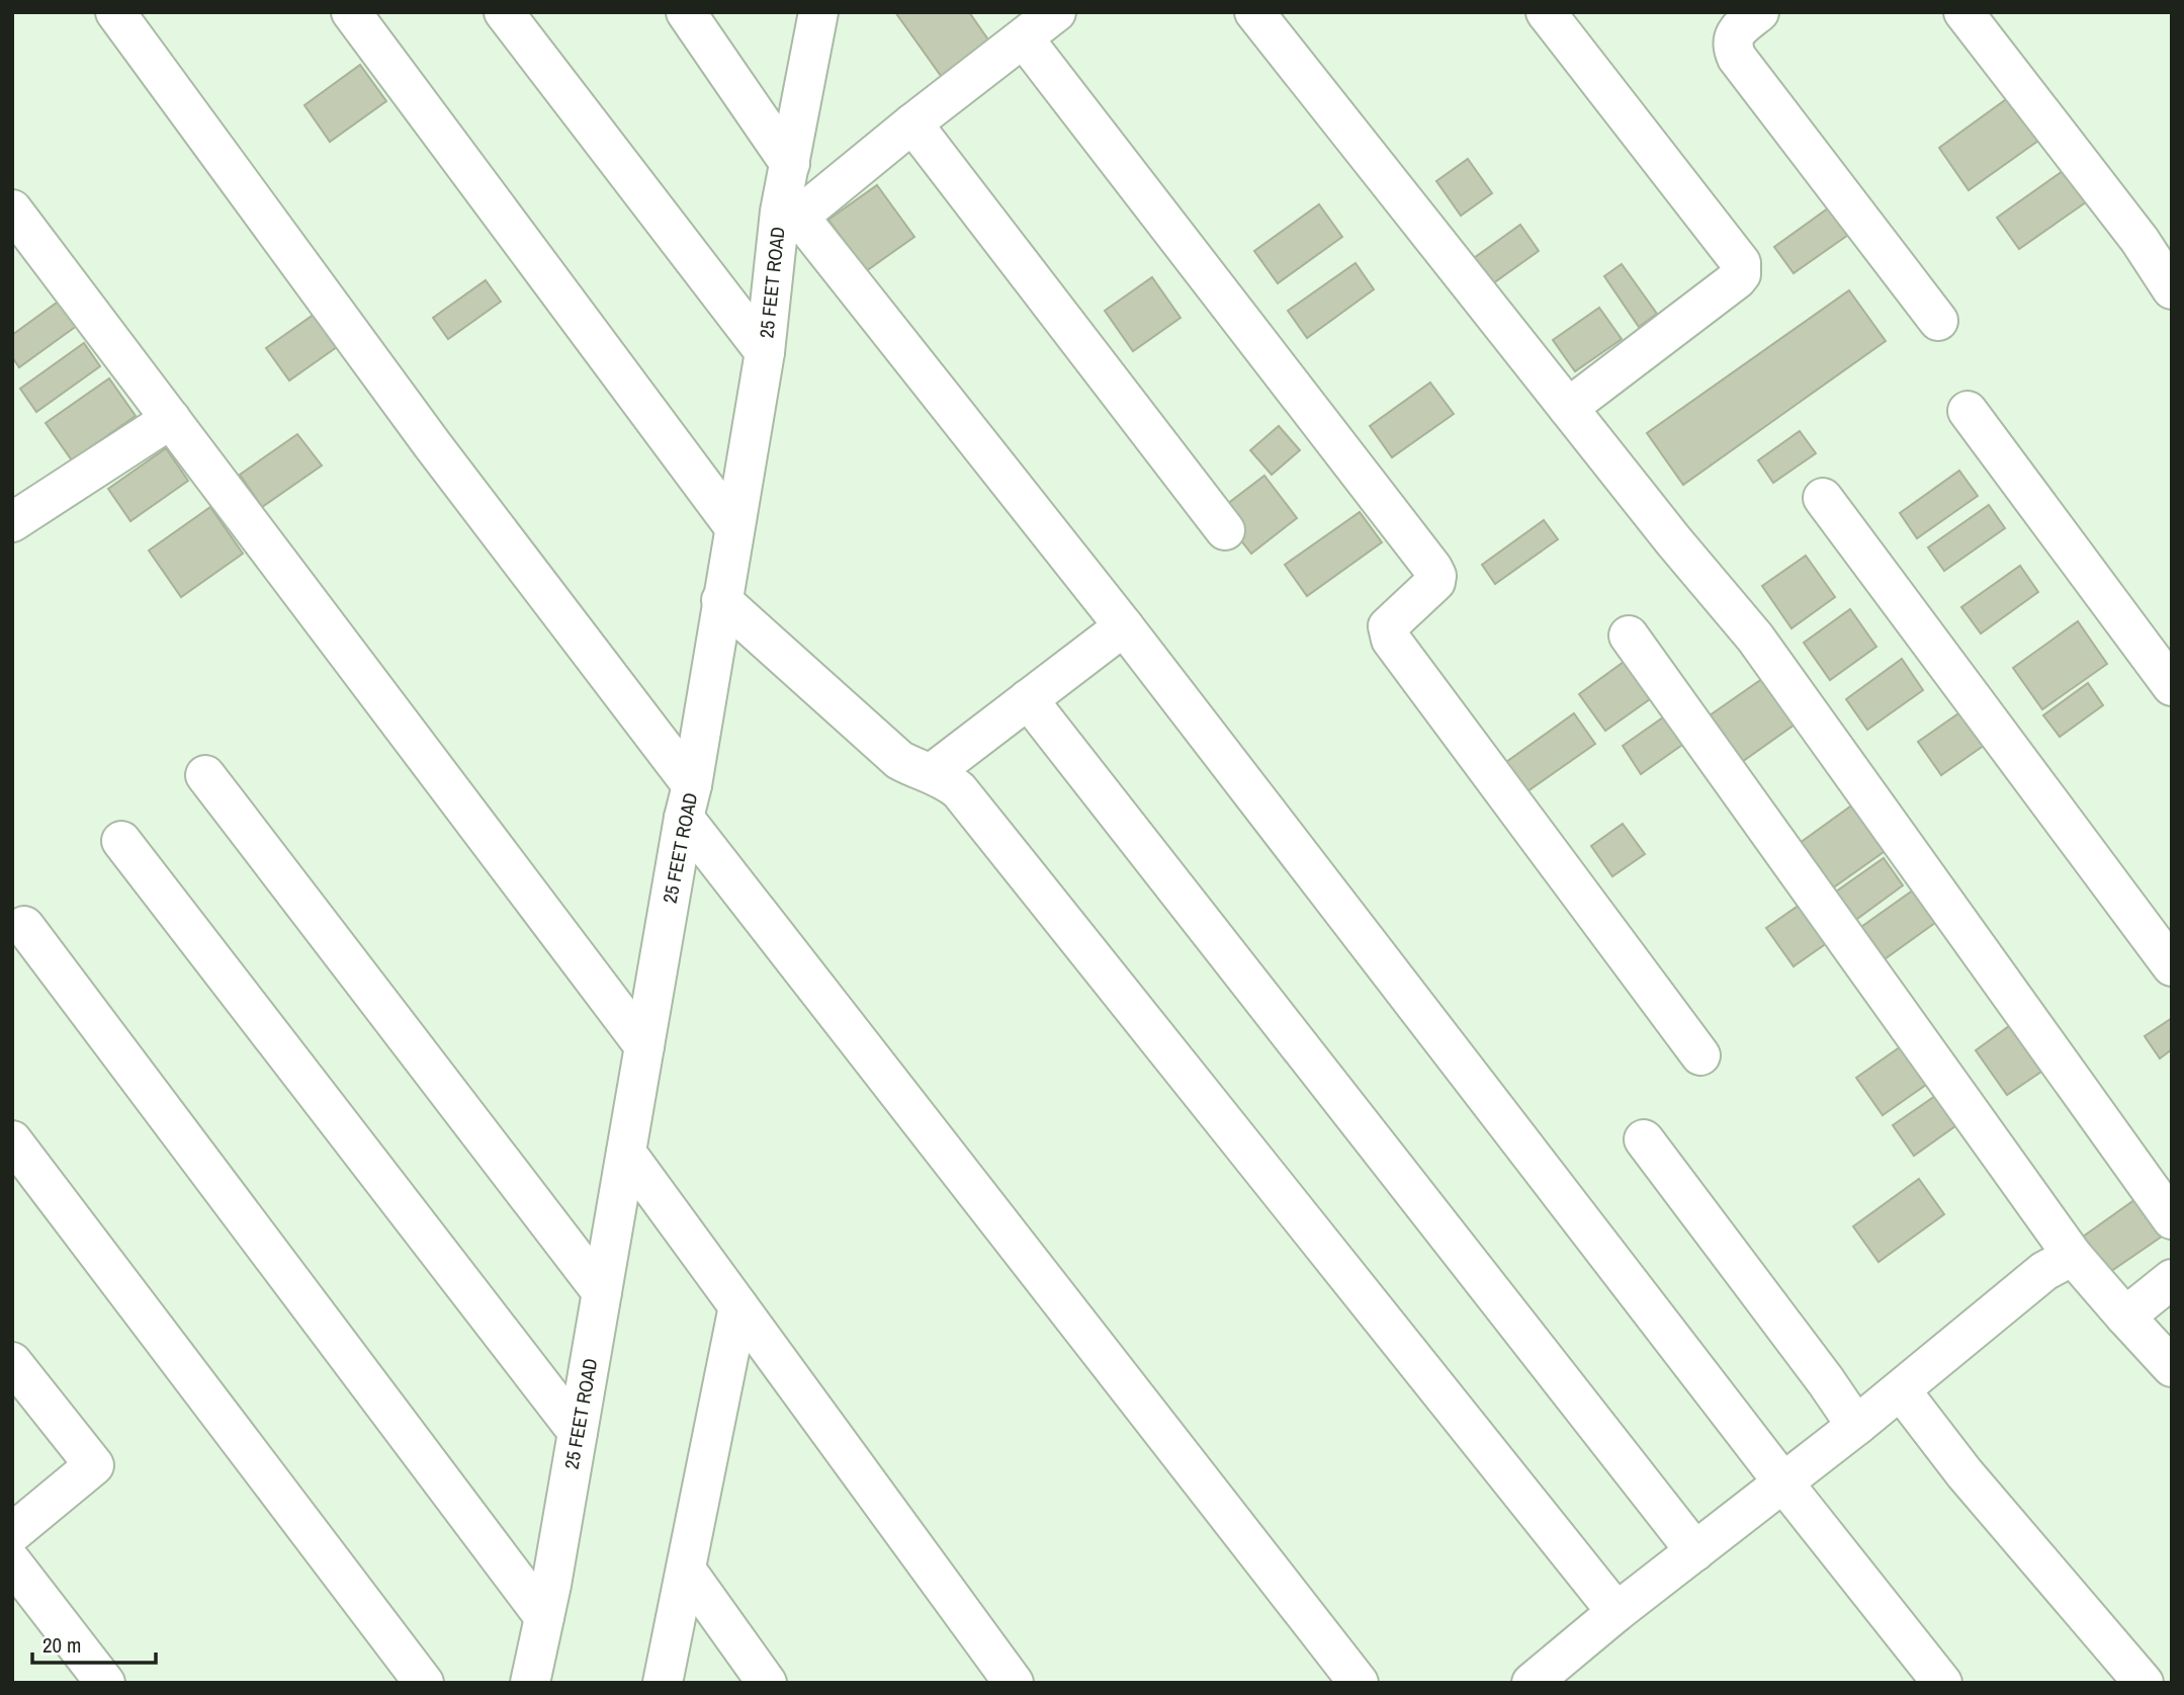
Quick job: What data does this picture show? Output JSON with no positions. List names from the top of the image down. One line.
{"streets":{"street":["25 FEET ROAD"]},"scale_bar":"20 m"}
